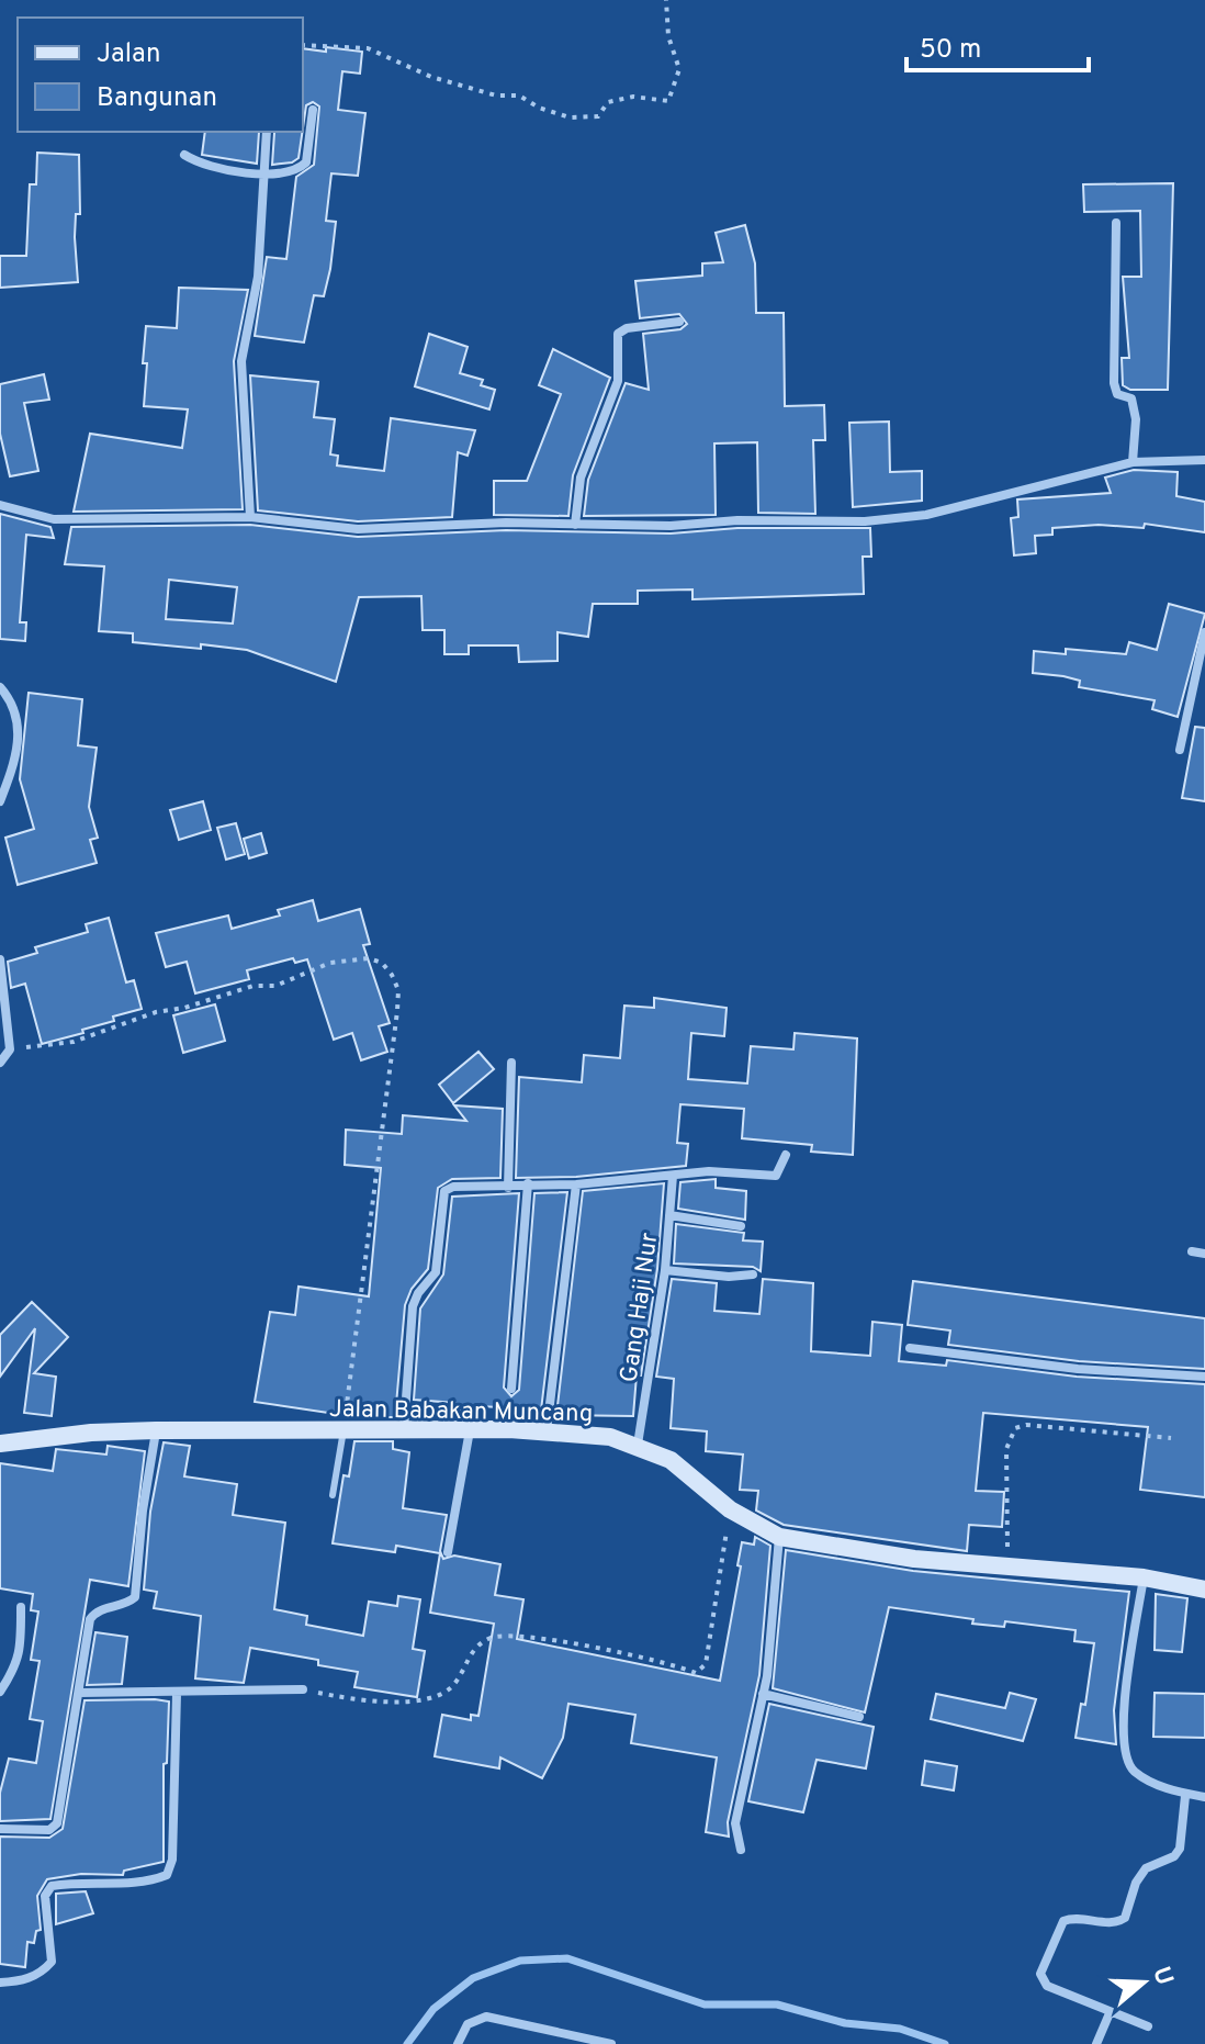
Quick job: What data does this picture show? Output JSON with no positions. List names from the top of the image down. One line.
{"streets":{"street":["Gang Haji Nur","Jalan Babakan Muncang"]},"crossings":[["Gang Haji Nur","Jalan Babakan Muncang"]],"legend":["Jalan","Bangunan"],"scale_bar":"50 m","north":"right"}
